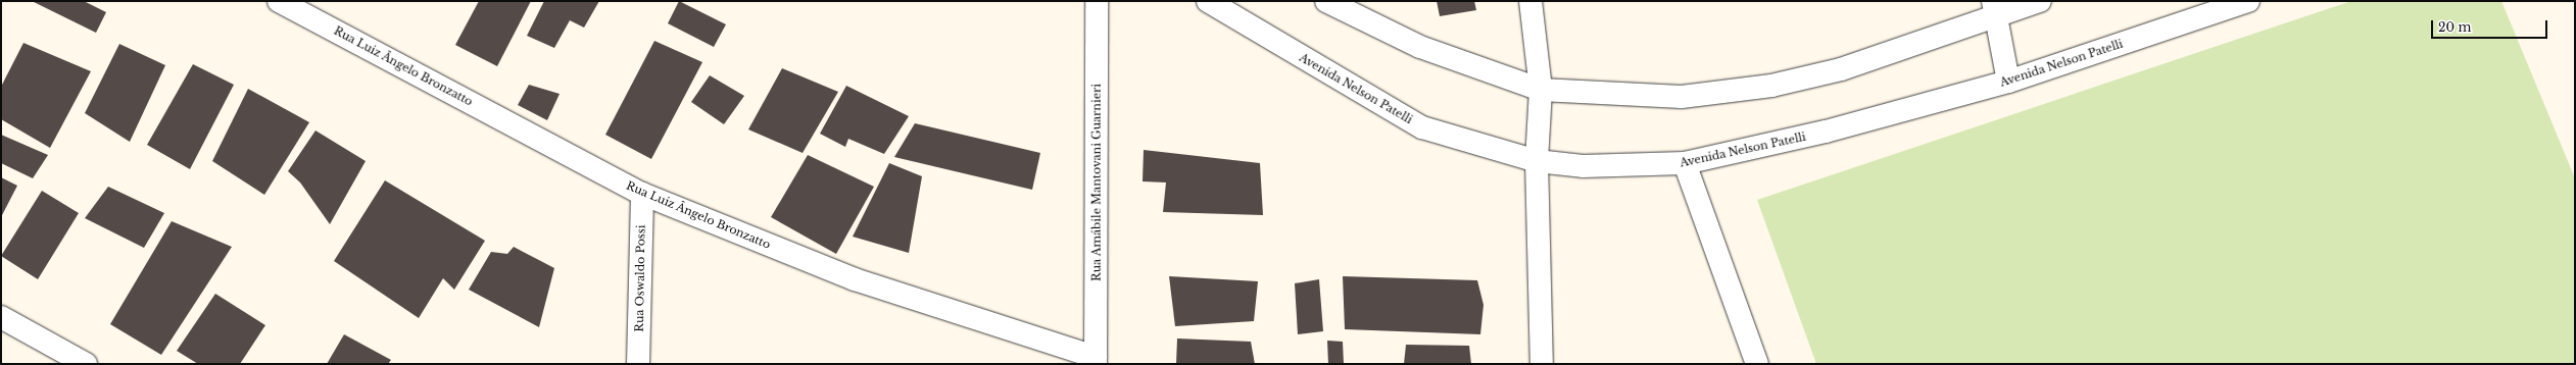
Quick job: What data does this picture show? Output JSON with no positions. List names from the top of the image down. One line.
{"streets":{"street":["Avenida Nelson Patelli","Rua Luiz Ângelo Bronzatto","Rua Amábile Mantovani Guarnieri","Rua Oswaldo Possi"]},"crossings":[["Rua Luiz Ângelo Bronzatto","Rua Amábile Mantovani Guarnieri"],["Rua Luiz Ângelo Bronzatto","Rua Oswaldo Possi"]],"scale_bar":"20 m"}
